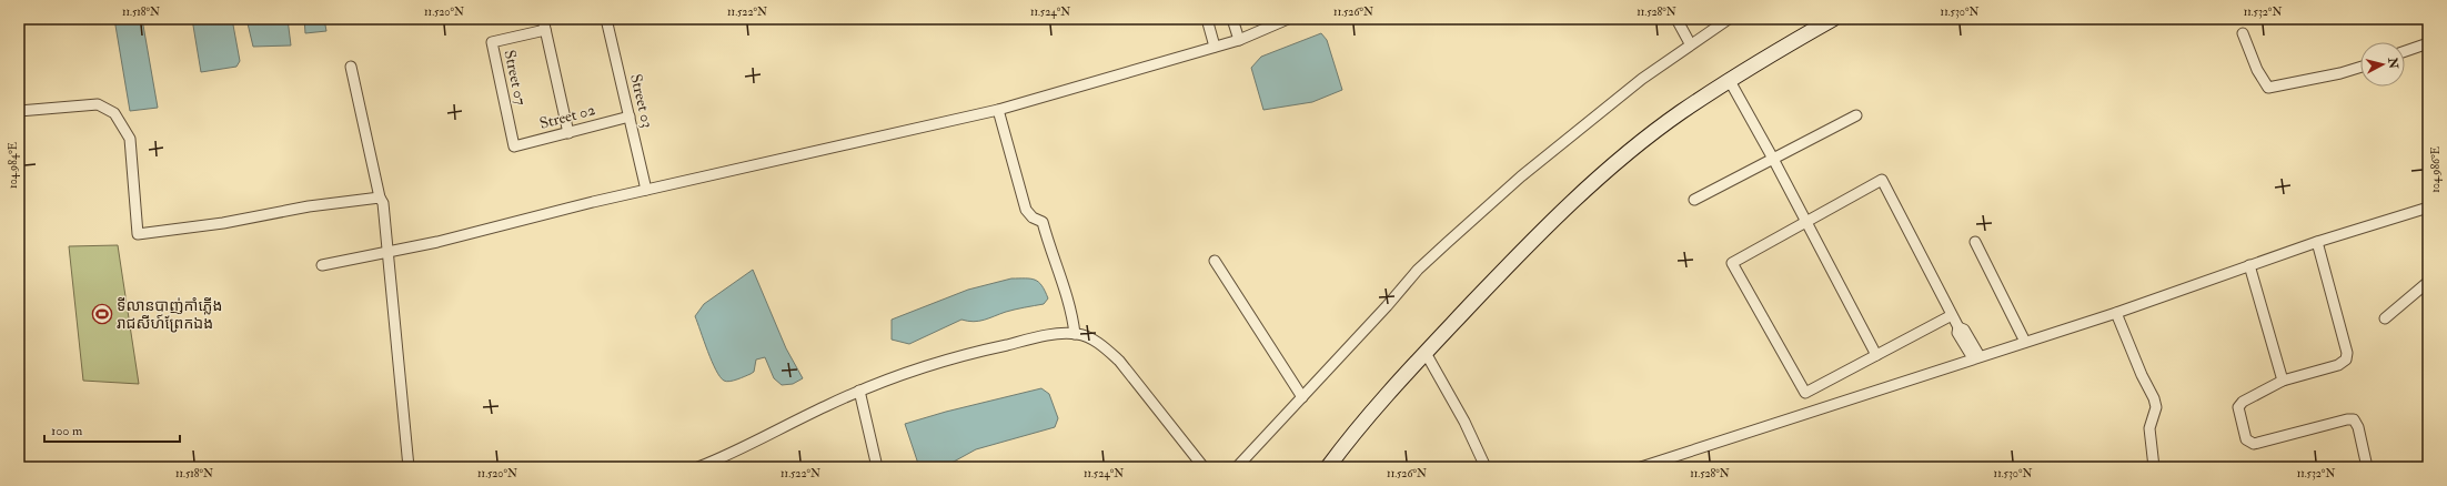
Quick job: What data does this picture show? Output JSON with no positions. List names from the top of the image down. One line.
{"streets":{"street":["Street 07","Street 03","Street 02"]},"crossings":[["Street 07","Street 02"],["Street 03","Street 02"]],"places":{"sports":["ទីលានបាញ់កាំភ្លើង រាជសីហ៍ព្រែកឯង"]},"scale_bar":"100 m","north":"right","coordinates":["11.518°N","11.520°N","11.522°N","11.524°N","11.526°N","11.528°N","11.530°N","11.532°N","104.984°E","104.986°E"]}
